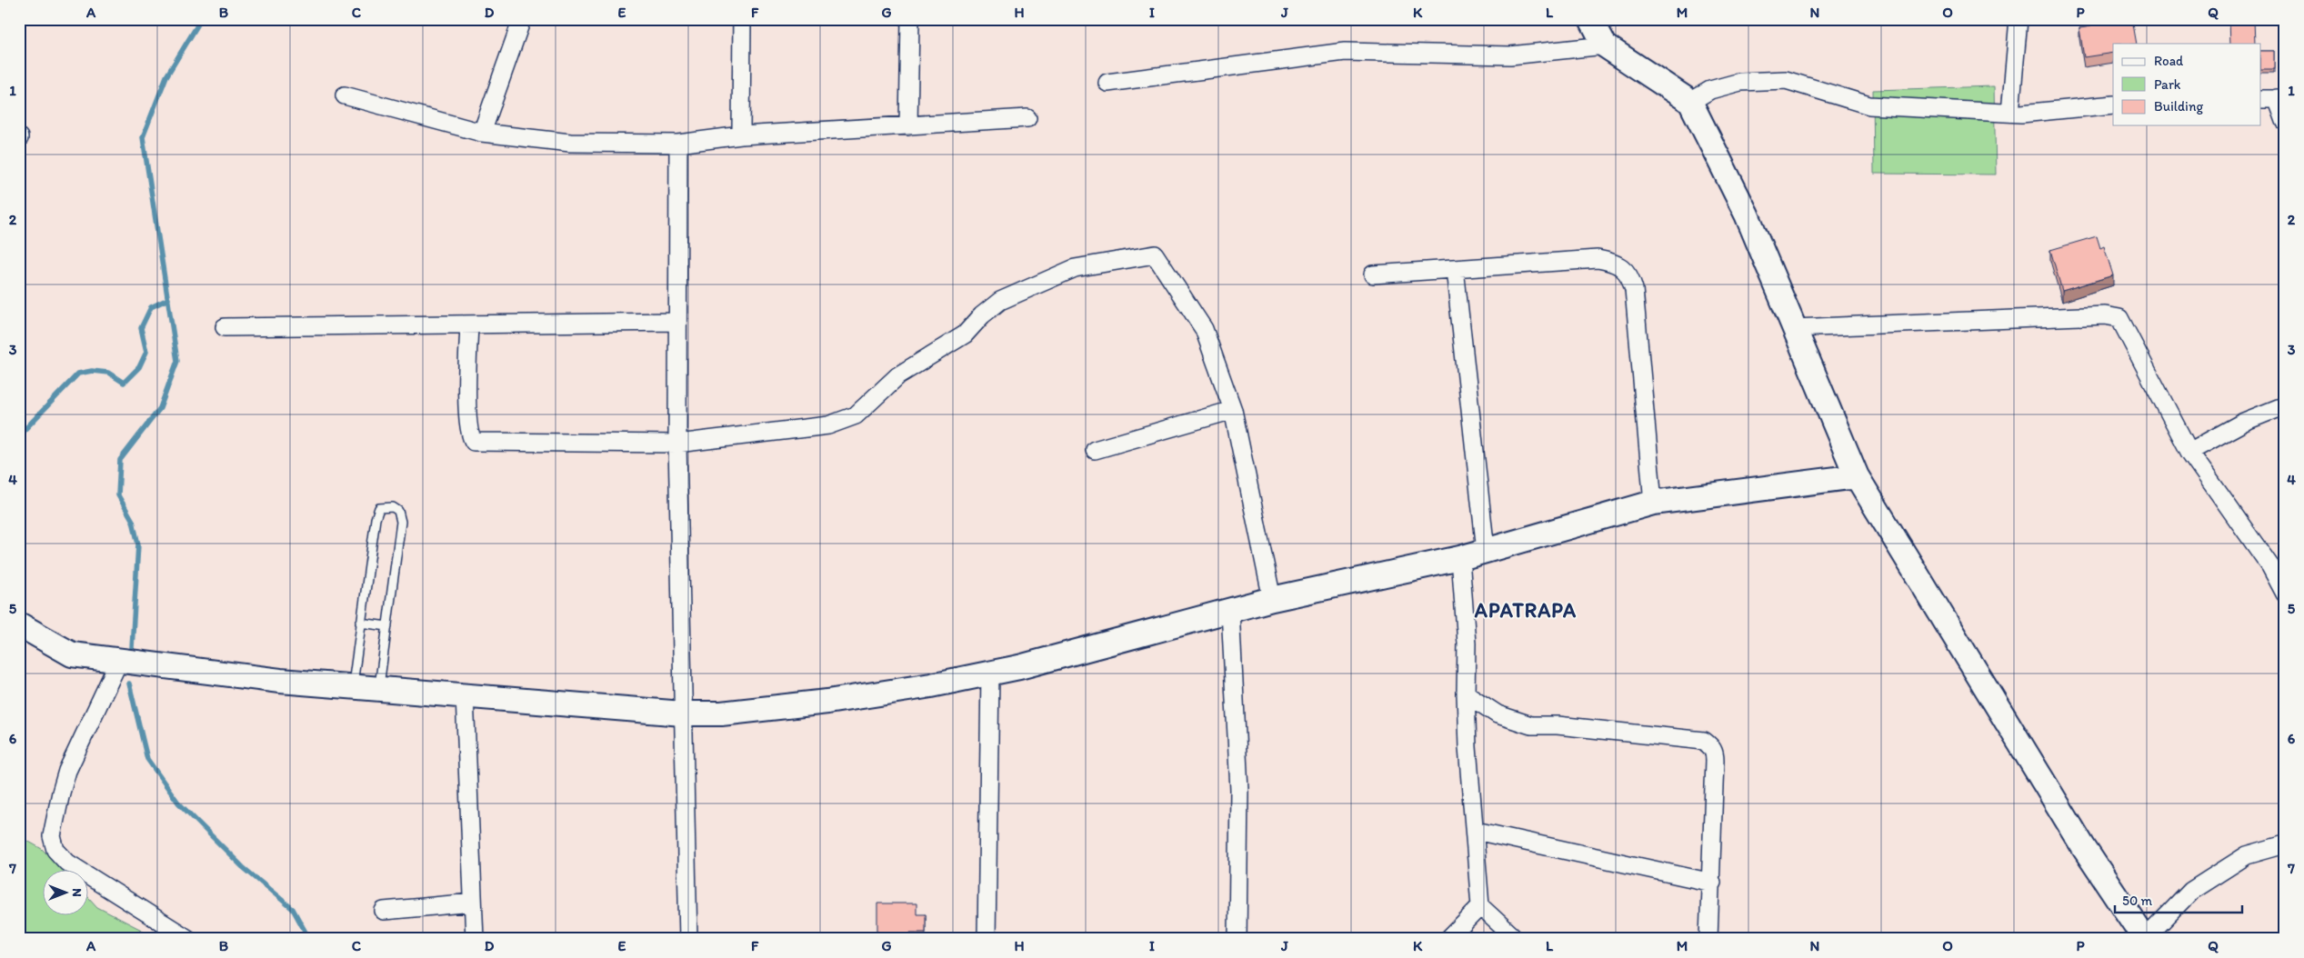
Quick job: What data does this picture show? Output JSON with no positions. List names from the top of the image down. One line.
{"districts":["APATRAPA"],"legend":["Road","Park","Building"],"scale_bar":"50 m","north":"right","grid":{"columns":["A","B","C","D","E","F","G","H","I","J","K","L","M","N","O","P","Q"],"rows":["1","2","3","4","5","6","7"]}}
